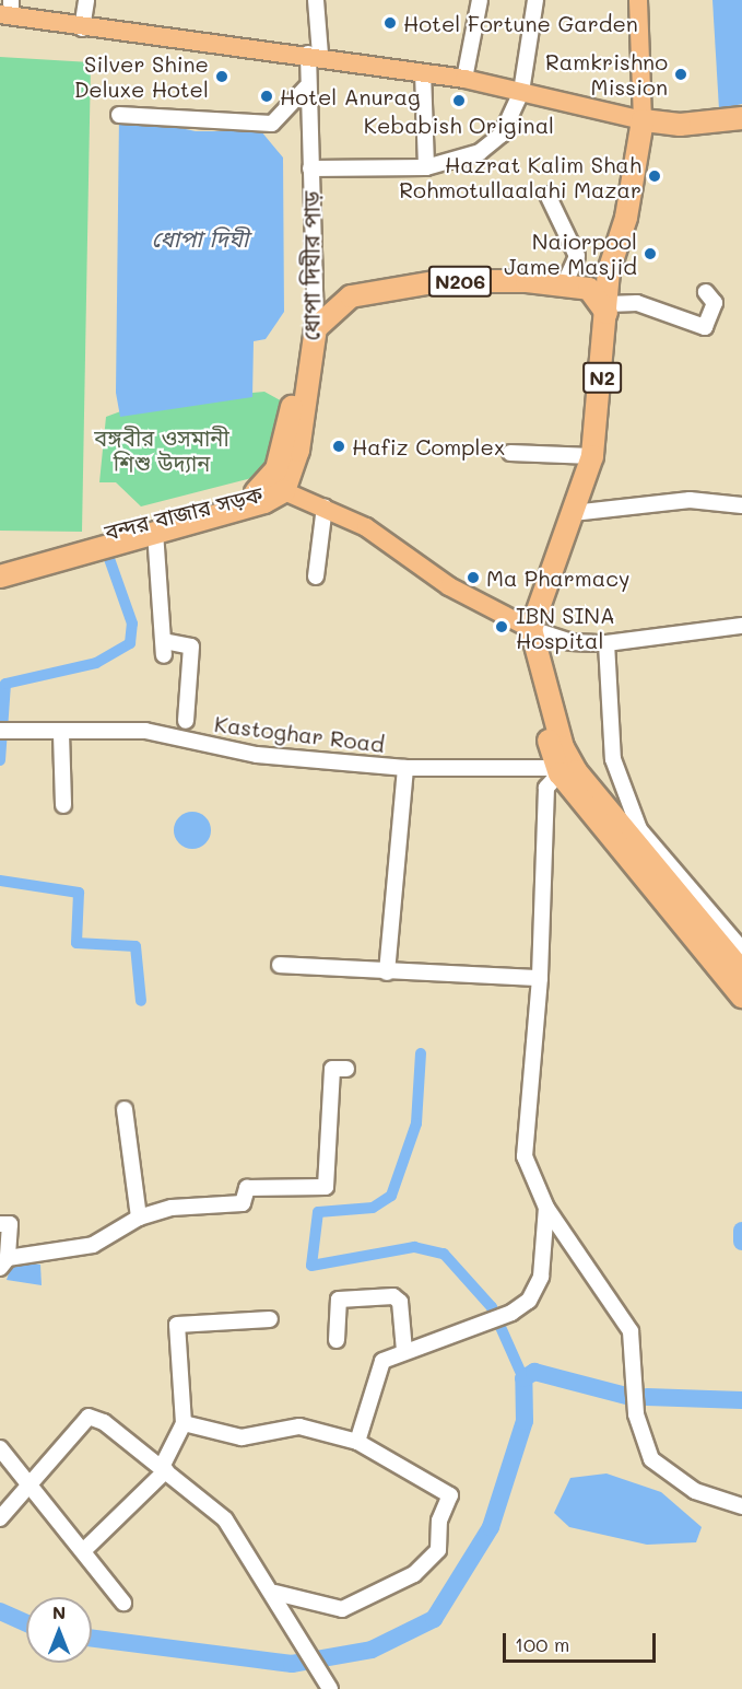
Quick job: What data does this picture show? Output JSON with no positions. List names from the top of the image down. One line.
{"streets":{"highway":["ধোপা দিঘীর পাড়","N206","N2","বন্দর বাজার সড়ক"],"street":["Kastoghar Road"]},"crossings":[["ধোপা দিঘীর পাড়","N206"],["ধোপা দিঘীর পাড়","বন্দর বাজার সড়ক"],["N2","বন্দর বাজার সড়ক"]],"water":["ধোপা দিঘী"],"parks":["বঙ্গবীর ওসমানী শিশু উদ্যান"],"places":["Hotel Fortune Garden","Ramkrishno Mission","Silver Shine Deluxe Hotel","Hotel Anurag","Kebabish Original","Hazrat Kalim Shah Rohmotullaalahi Mazar","Naiorpool Jame Masjid","Hafiz Complex","Ma Pharmacy","IBN SINA Hospital"],"scale_bar":"100 m","north":"top"}
